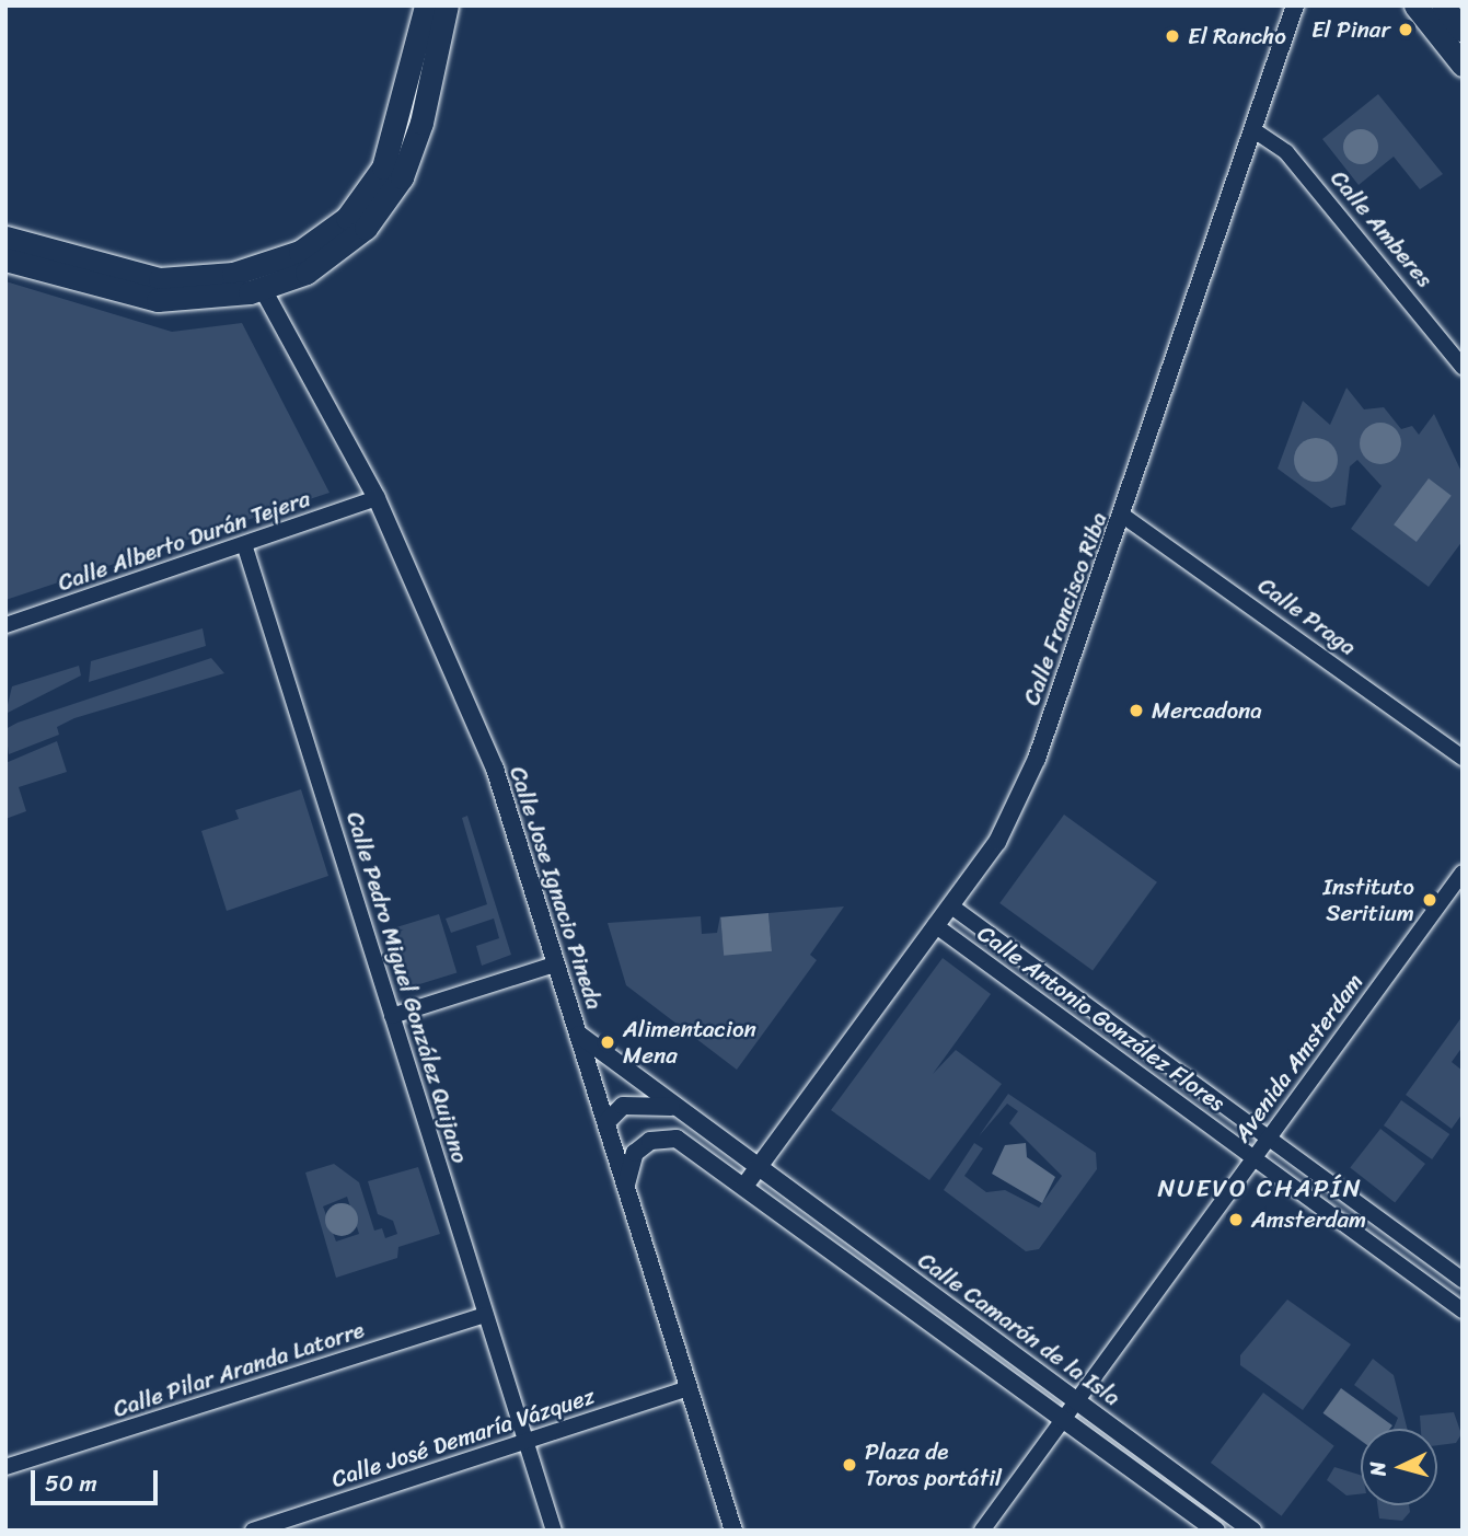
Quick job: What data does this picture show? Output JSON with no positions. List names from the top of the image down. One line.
{"streets":{"street":["Calle Amberes","Calle Alberto Durán Tejera","Calle Francisco Riba","Calle Praga","Calle Jose Ignacio Pineda","Calle Pedro Miguel González Quijano","Calle Antonio González Flores","Avenida Amsterdam","Calle Camarón de la Isla","Calle Pilar Aranda Latorre","Calle José Demaría Vázquez"]},"crossings":[["Calle Amberes","Calle Francisco Riba"],["Calle Alberto Durán Tejera","Calle Jose Ignacio Pineda"],["Calle Alberto Durán Tejera","Calle Pedro Miguel González Quijano"],["Calle Francisco Riba","Calle Praga"],["Calle Francisco Riba","Calle Antonio González Flores"],["Calle Francisco Riba","Calle Camarón de la Isla"],["Calle Jose Ignacio Pineda","Calle Camarón de la Isla"],["Calle Jose Ignacio Pineda","Calle José Demaría Vázquez"],["Calle Pedro Miguel González Quijano","Calle Pilar Aranda Latorre"],["Calle Pedro Miguel González Quijano","Calle José Demaría Vázquez"],["Calle Antonio González Flores","Avenida Amsterdam"],["Avenida Amsterdam","Calle Camarón de la Isla"]],"districts":["NUEVO CHAPÍN"],"places":["El Pinar","El Rancho","Mercadona","Instituto Seritium","Alimentacion Mena","Amsterdam","Plaza de Toros portátil"],"scale_bar":"50 m","north":"left"}
